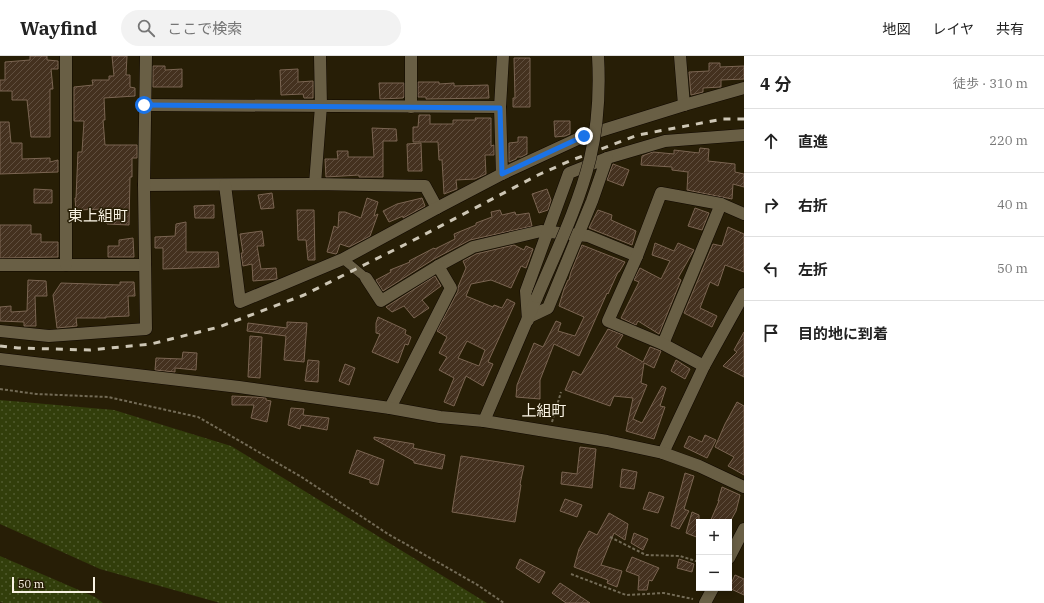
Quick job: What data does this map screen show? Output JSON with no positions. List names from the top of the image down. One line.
{"districts":["東上組町","上組町"],"scale_bar":"50 m","page":{"header":"Wayfind","search":"ここで検索","nav":["地図","レイヤ","共有"],"heading":["4 分","徒歩 · 310 m"],"list":[["直進","220 m"],["右折","40 m"],["左折","50 m"],"目的地に到着"],"map_buttons":["+","−"],"scale":"50 m"}}
